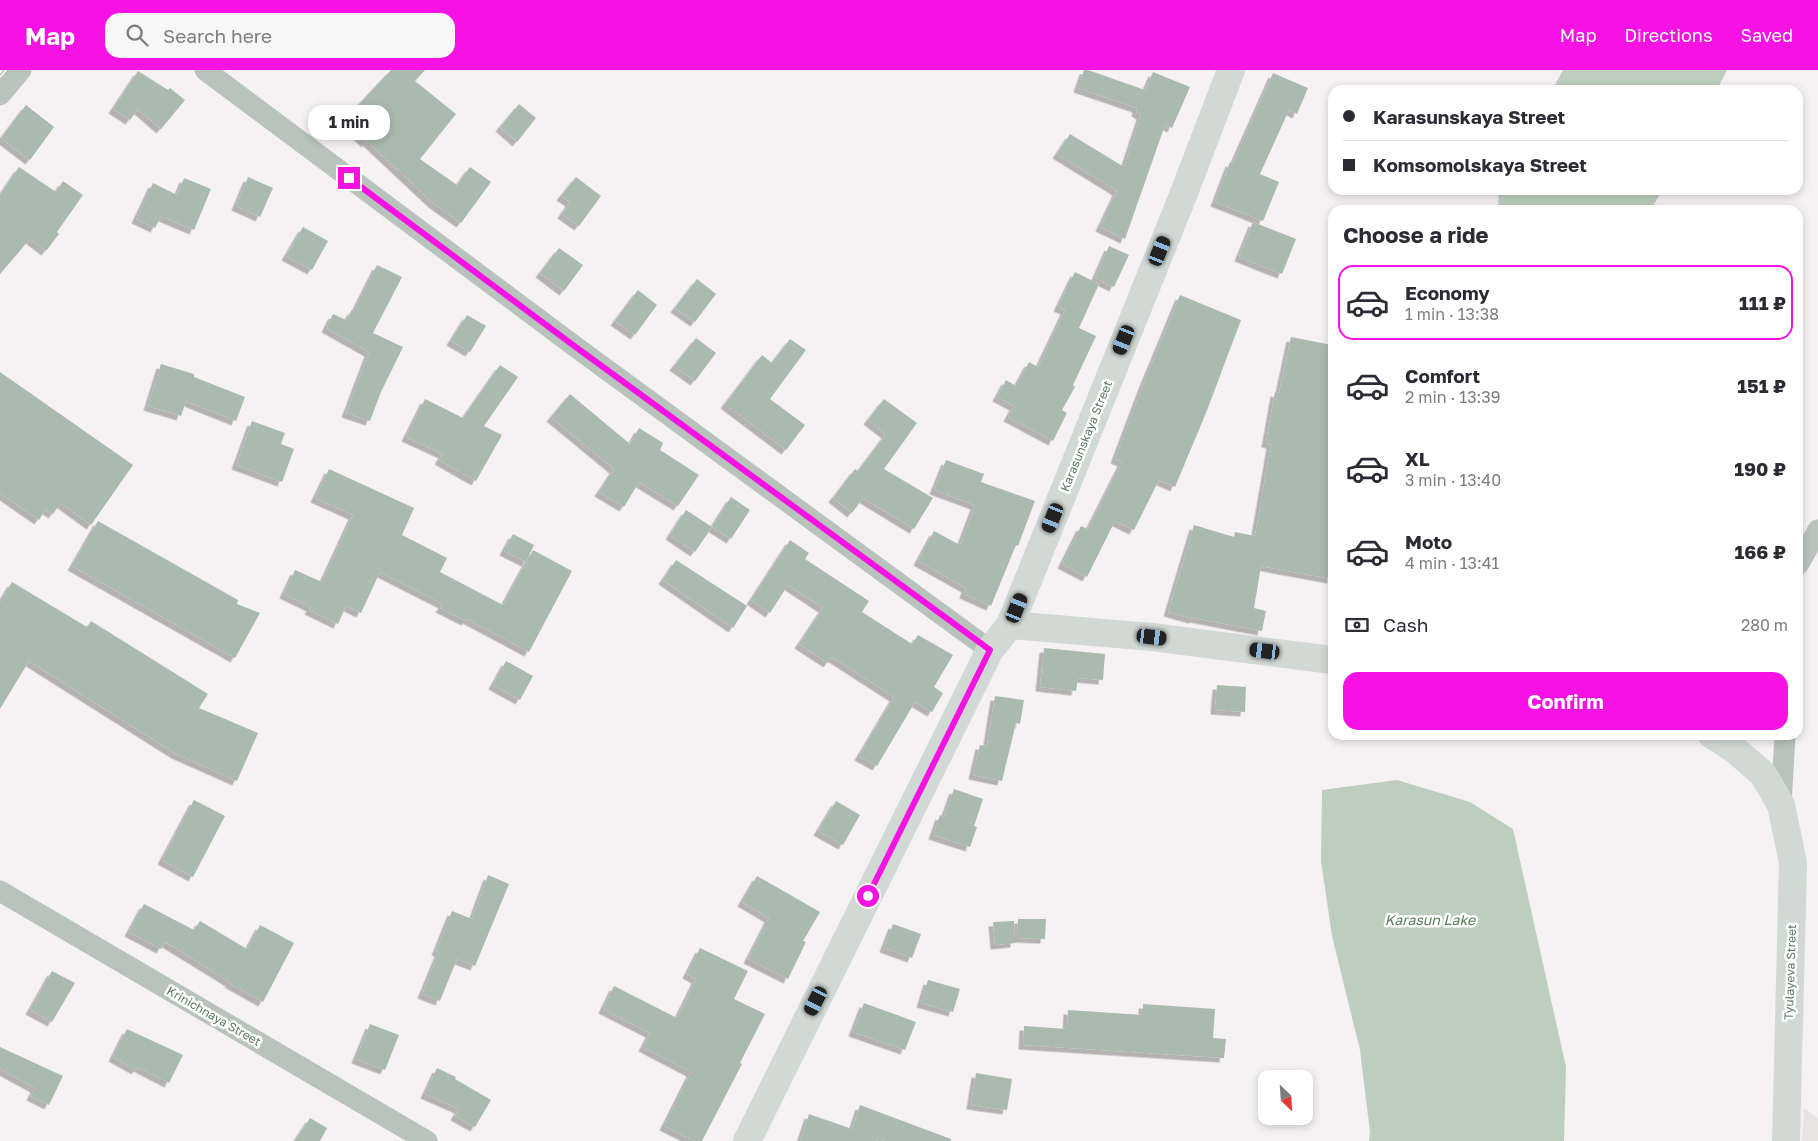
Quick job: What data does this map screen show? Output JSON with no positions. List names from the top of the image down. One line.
{"streets":{"street":["Karasunskaya Street","Tyulayeva Street","Krinichnaya Street"]},"water":["Karasun Lake"],"north":"bottom right","page":{"header":"Map","search":"Search here","nav":["Map","Directions","Saved"],"banner":["Karasunskaya Street","Komsomolskaya Street"],"bubble":"1 min","heading":"Choose a ride","list":[{"name":"Economy","note":"1 min · 13:38","value":"111 ₽"},{"name":"Comfort","note":"2 min · 13:39","value":"151 ₽"},{"name":"XL","note":"3 min · 13:40","value":"190 ₽"},{"name":"Moto","note":"4 min · 13:41","value":"166 ₽"}],"pay":["Cash","280 m"],"buttons":"Confirm"}}
